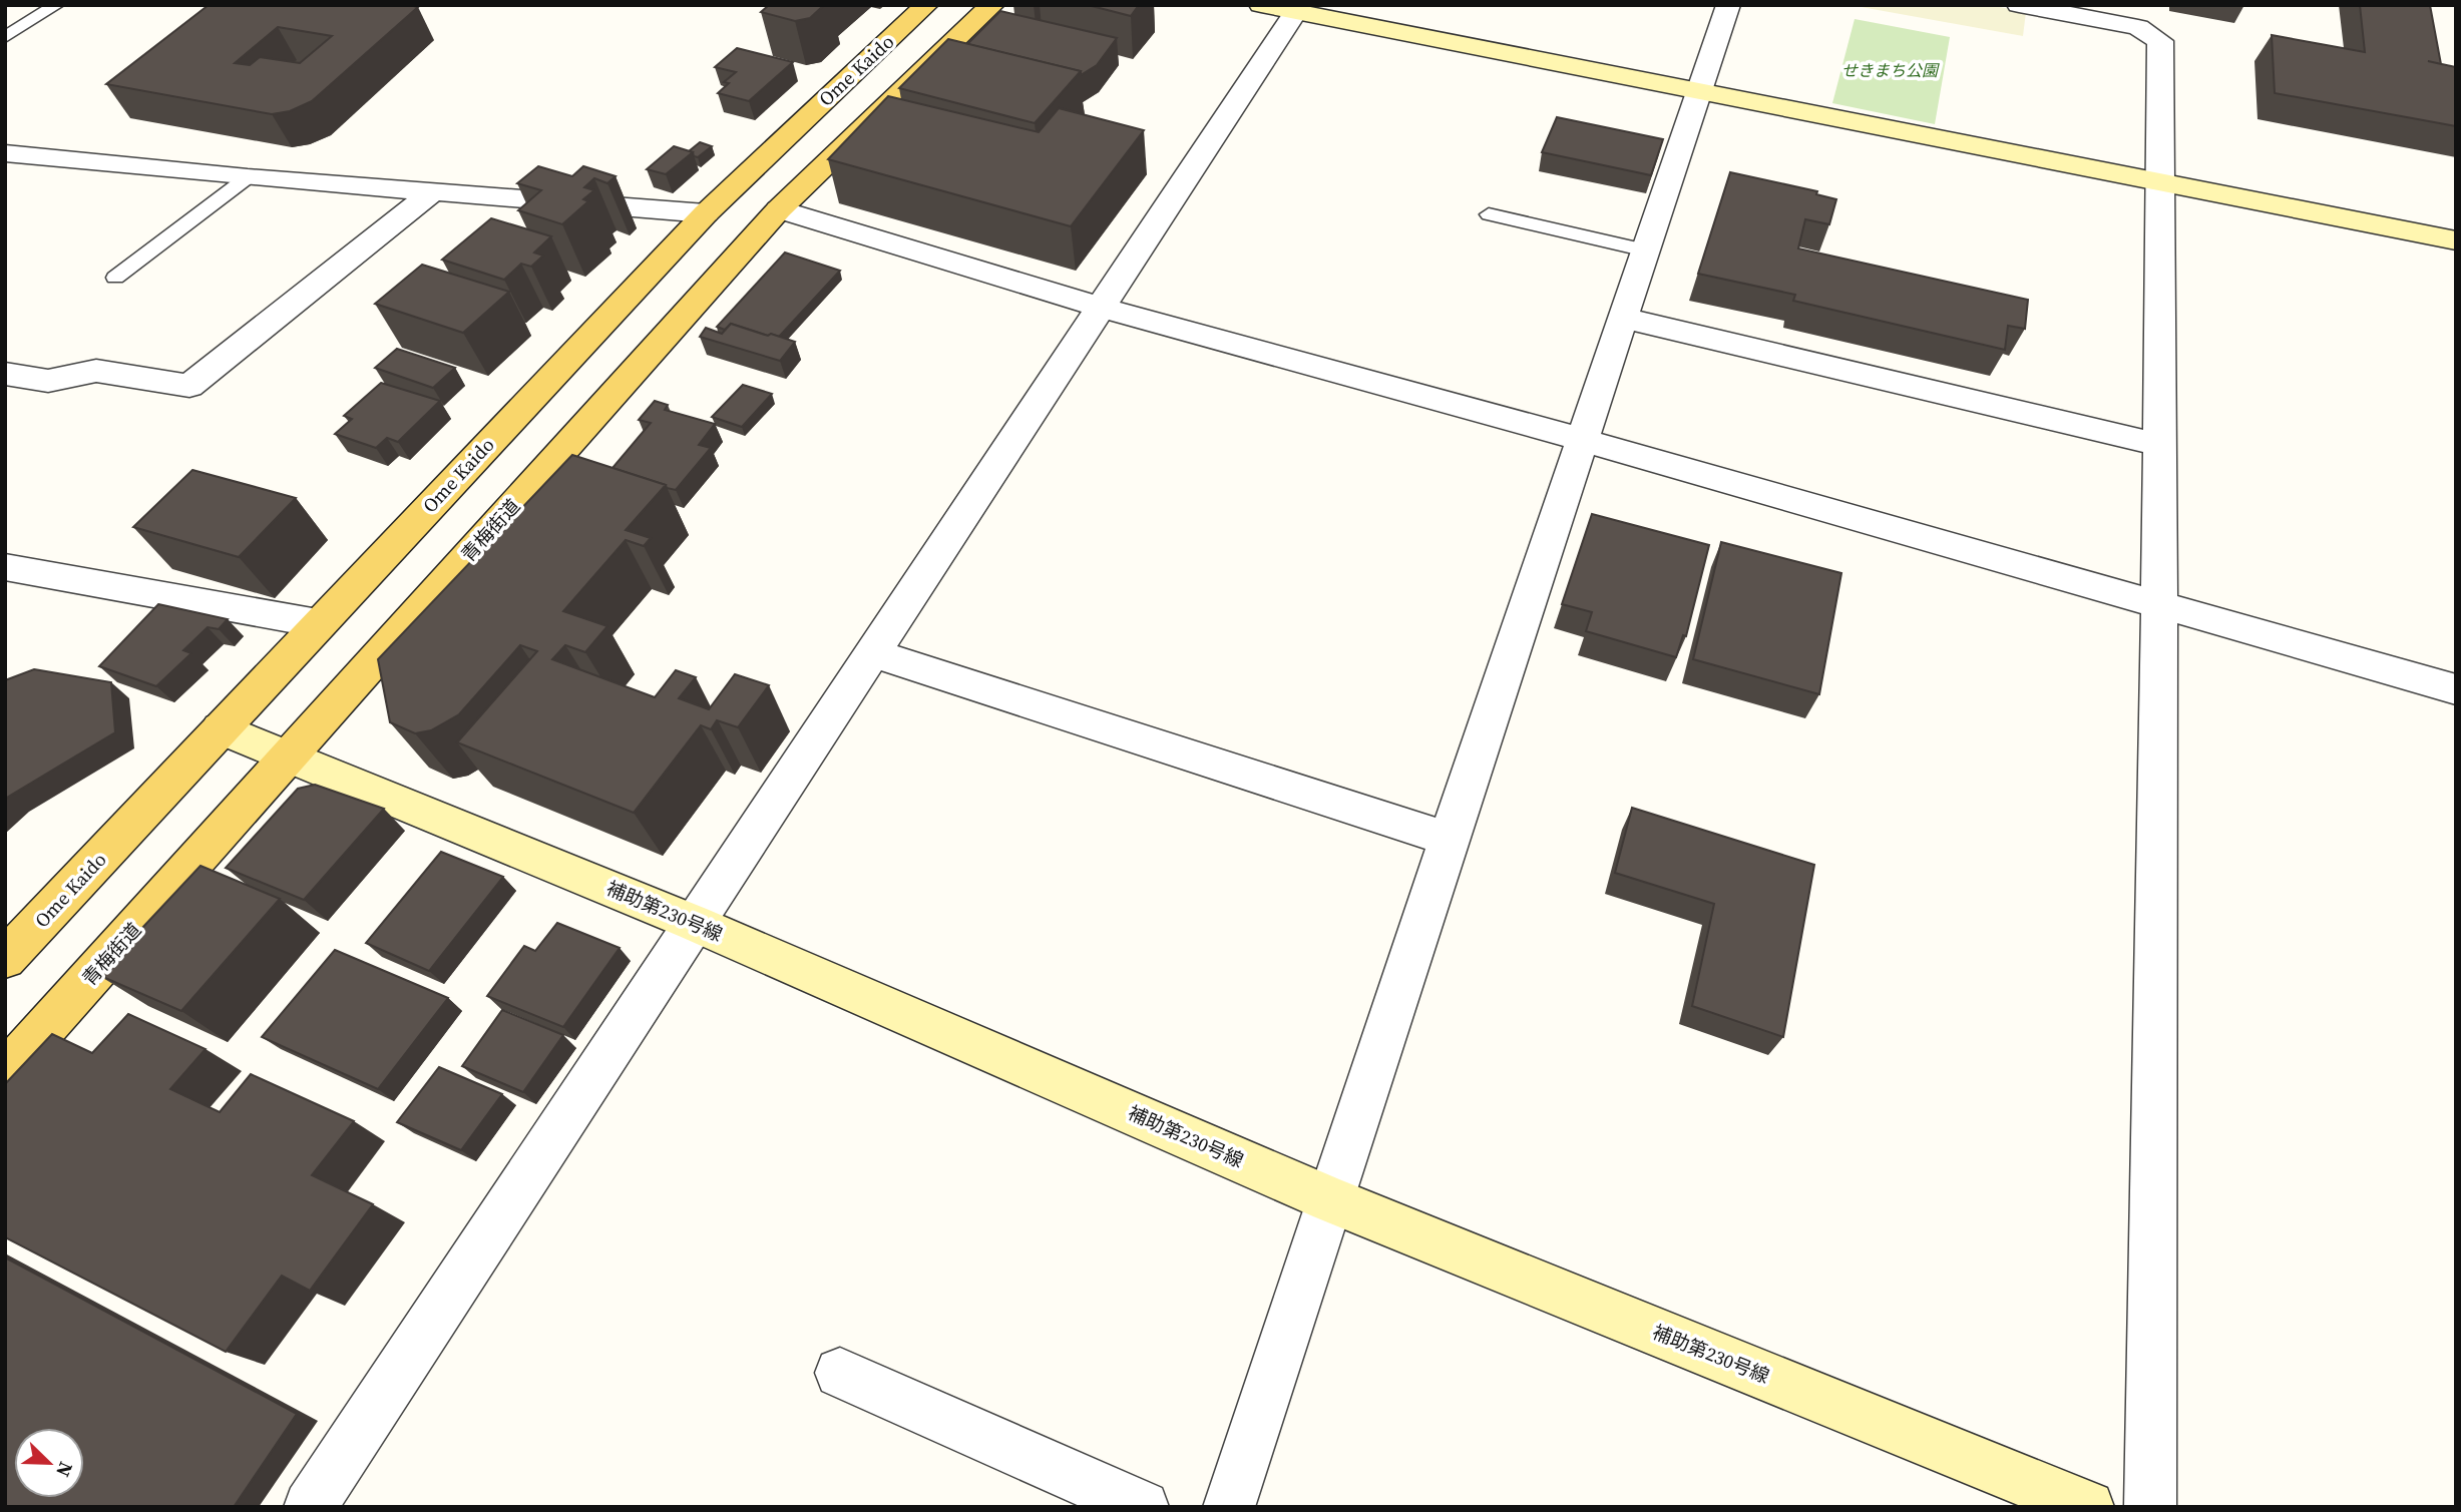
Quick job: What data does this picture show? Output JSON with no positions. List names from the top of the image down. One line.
{"streets":{"main road":["Ome Kaido","青梅街道"],"street":["補助第230号線"]},"crossings":[["Ome Kaido","補助第230号線"],["青梅街道","補助第230号線"]],"parks":["せきまち公園"],"north":"bottom right"}
